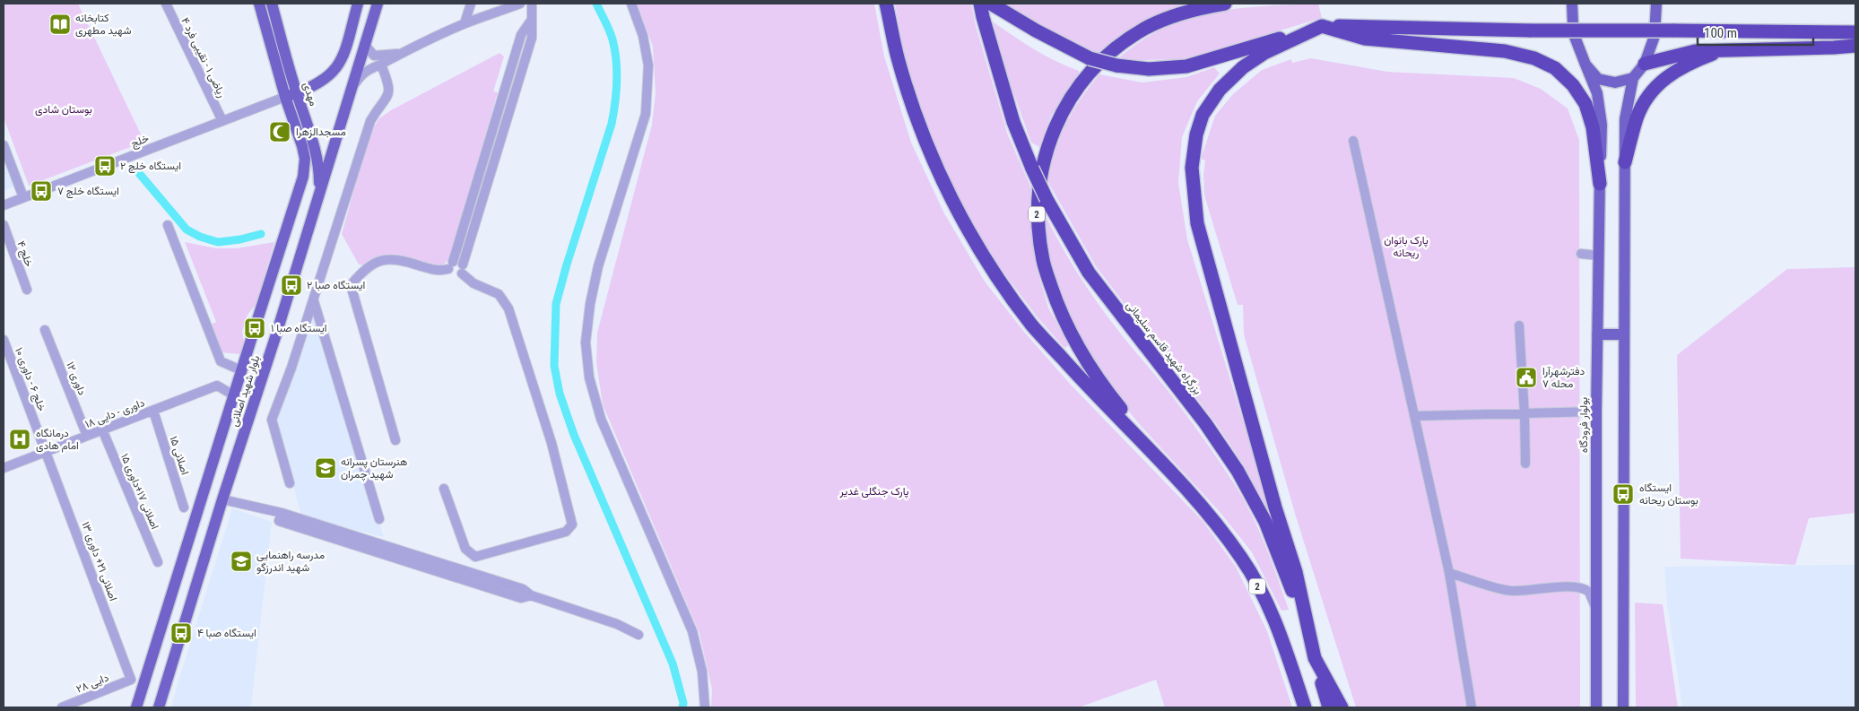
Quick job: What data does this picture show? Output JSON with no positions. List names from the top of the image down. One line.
{"streets":{"highway":["2","بزرگراه شهید قاسم سلیمانی"],"main road":["مهدی","بلوار شهید اصلانی","بولوار فرودگاه"],"street":["ریاضی ۱ - نقیبی فرد ۴","خلج","خلج ۴","داوری ۱۲","خلج ۶ - داوری ۱۰","داوری - دایی ۱۸","اصلانی ۱۵","اصلانی ۱۷+داوری ۱۵","اصلانی ۲۱+ داوری ۱۳","دایی ۲۸"]},"crossings":[["ریاضی ۱ - نقیبی فرد ۴","خلج"],["مهدی","بلوار شهید اصلانی"],["خلج","بلوار شهید اصلانی"],["داوری ۱۲","داوری - دایی ۱۸"],["خلج ۶ - داوری ۱۰","داوری - دایی ۱۸"],["خلج ۶ - داوری ۱۰","اصلانی ۲۱+ داوری ۱۳"],["بلوار شهید اصلانی","داوری - دایی ۱۸"],["داوری - دایی ۱۸","اصلانی ۱۵"],["داوری - دایی ۱۸","اصلانی ۱۷+داوری ۱۵"],["داوری - دایی ۱۸","اصلانی ۲۱+ داوری ۱۳"],["اصلانی ۲۱+ داوری ۱۳","دایی ۲۸"]],"parks":["بوستان شادی","پارک بانوان ریحانه","پارک جنگلی غدیر"],"places":{"library":["کتابخانه شهید مطهری"],"mosque":["مسجدالزهرا"],"bus stop":["ایستگاه خلچ ۲","ایستگاه خلج ۷","ایستگاه صبا ۲","ایستگاه صبا ۱","ایستگاه بوستان ریحانه","ایستگاه صبا ۴"],"public building":["دفترشهرآرا محله ۷"],"hospital":["درمانگاه امام هادی"],"school or university":["هنرستان پسرانه شهید چمران","مدرسه راهنمایی شهید اندرزگو"]},"scale_bar":"100 m"}
